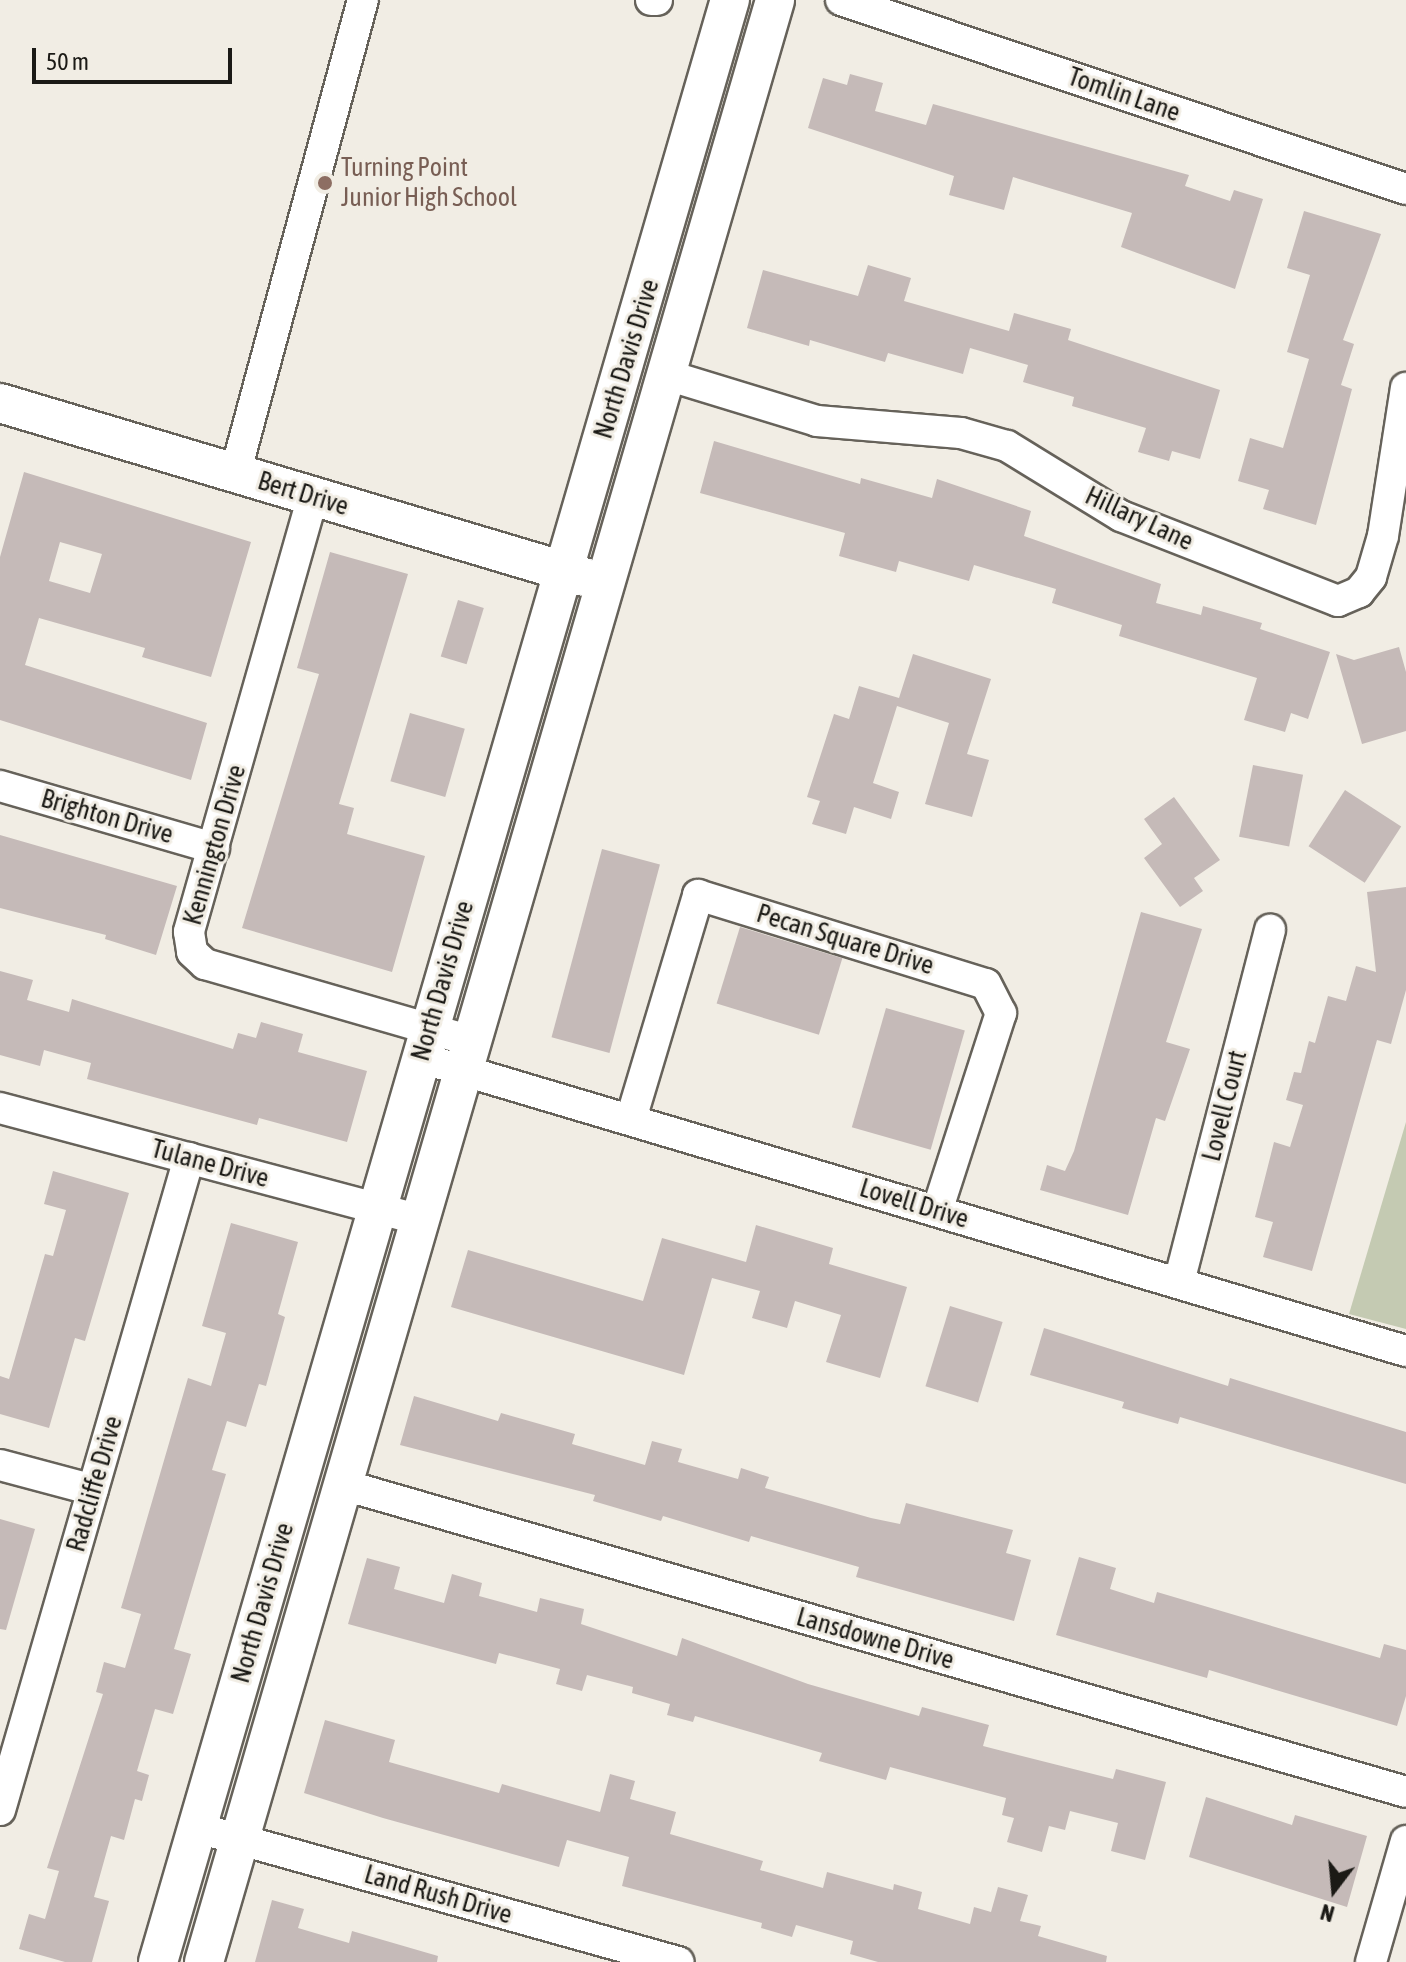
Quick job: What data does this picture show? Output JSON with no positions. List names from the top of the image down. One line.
{"streets":{"street":["Tomlin Lane","North Davis Drive","Bert Drive","Hillary Lane","Brighton Drive","Kennington Drive","Pecan Square Drive","Lovell Court","Tulane Drive","Lovell Drive","Radcliffe Drive","Lansdowne Drive","Land Rush Drive"]},"crossings":[["North Davis Drive","Bert Drive"],["North Davis Drive","Hillary Lane"],["North Davis Drive","Kennington Drive"],["North Davis Drive","Tulane Drive"],["North Davis Drive","Lovell Drive"],["North Davis Drive","Lansdowne Drive"],["North Davis Drive","Land Rush Drive"],["Bert Drive","Kennington Drive"],["Brighton Drive","Kennington Drive"],["Kennington Drive","Lovell Drive"],["Pecan Square Drive","Lovell Drive"],["Lovell Court","Lovell Drive"],["Tulane Drive","Radcliffe Drive"]],"places":["Turning Point Junior High School"],"scale_bar":"50 m","north":"bottom"}
